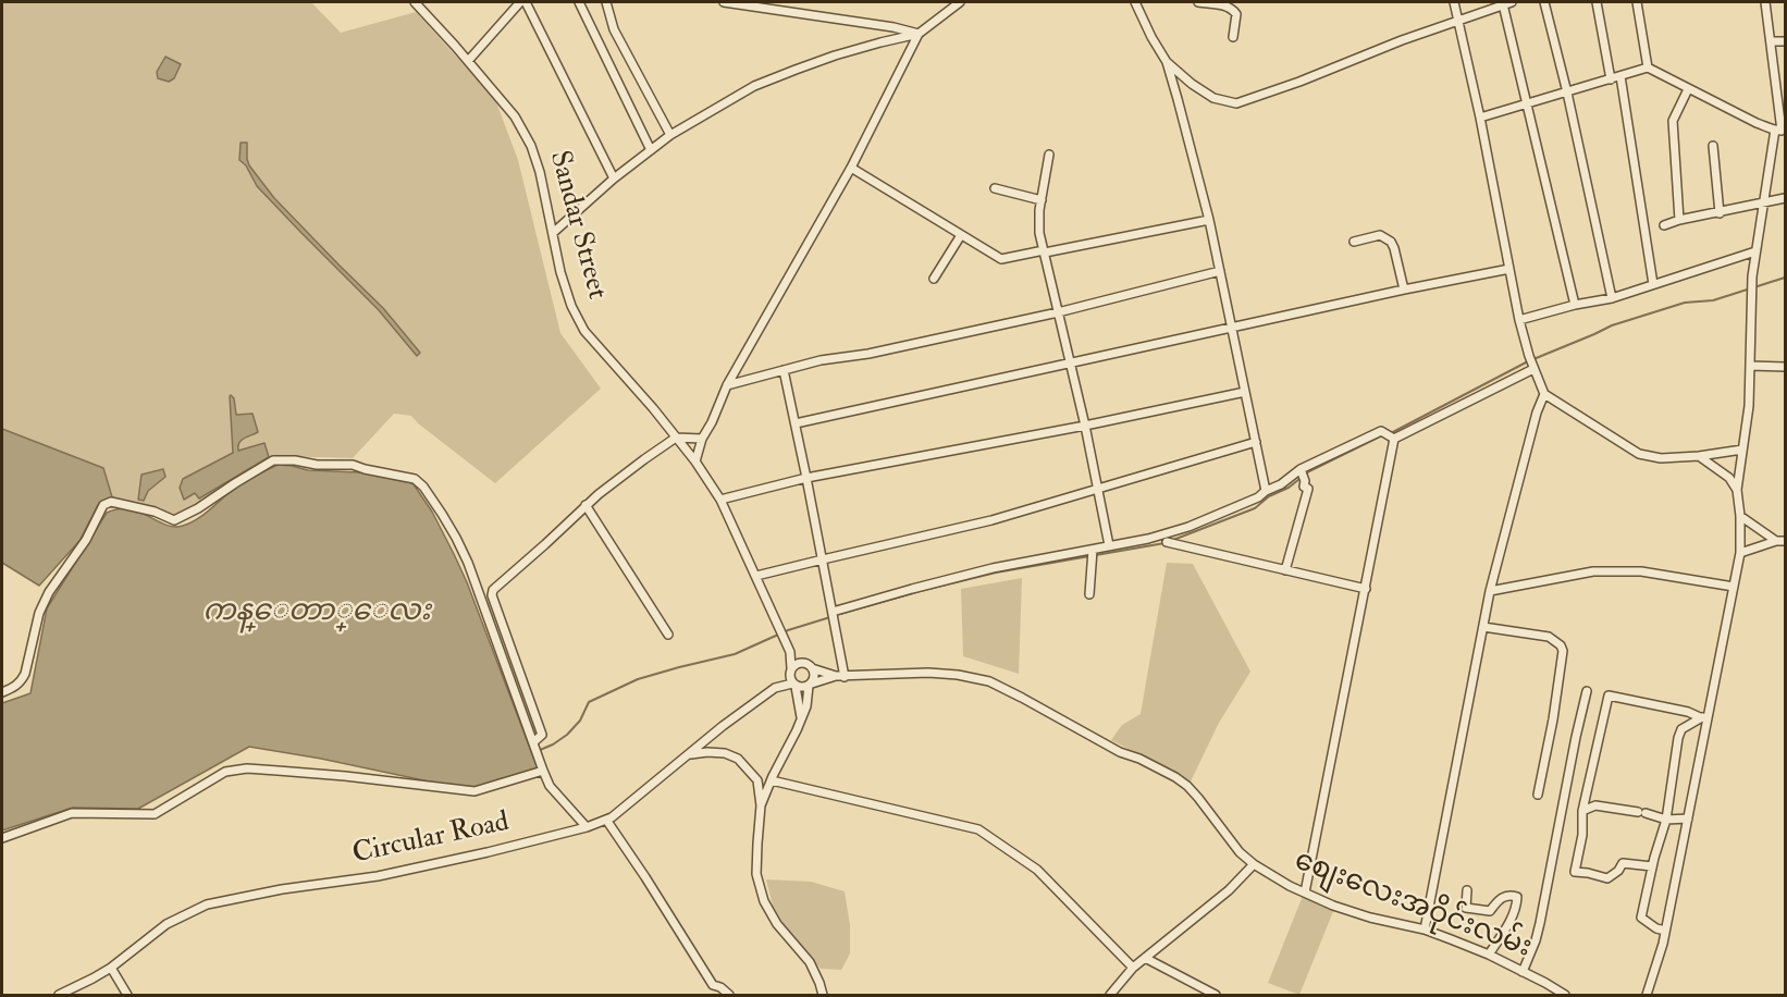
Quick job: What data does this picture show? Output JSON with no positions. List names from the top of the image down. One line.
{"streets":{"street":["Sandar Street","Circular Road","စျေးလေးအဝိုင်းလမ်း"]},"water":["ကန္ေတာ္ေလး"]}
